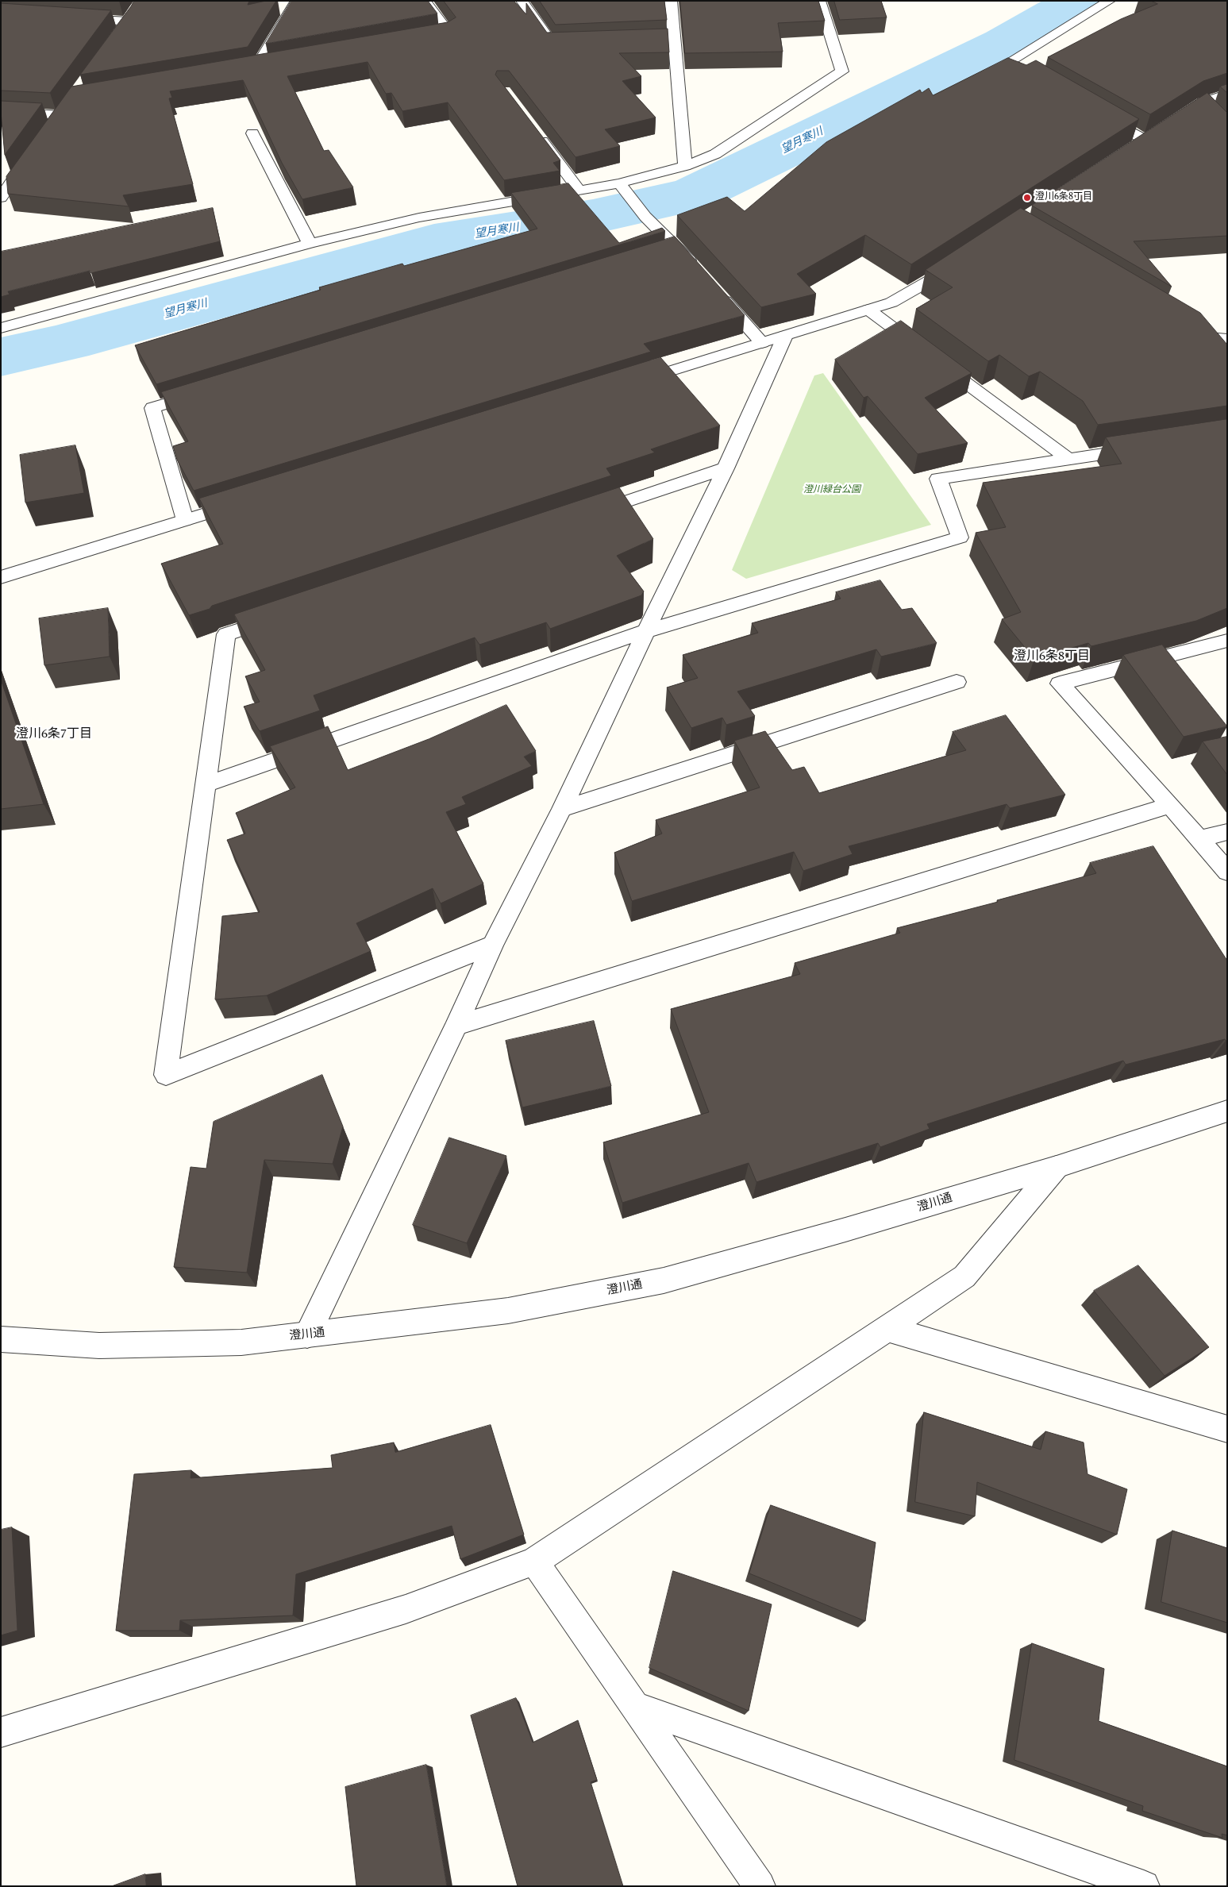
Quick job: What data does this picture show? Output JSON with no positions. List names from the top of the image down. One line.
{"streets":{"street":["澄川通"]},"districts":["澄川6条8丁目","澄川6条7丁目"],"water":["望月寒川"],"parks":["澄川緑台公園"],"places":["澄川6条8丁目"]}
